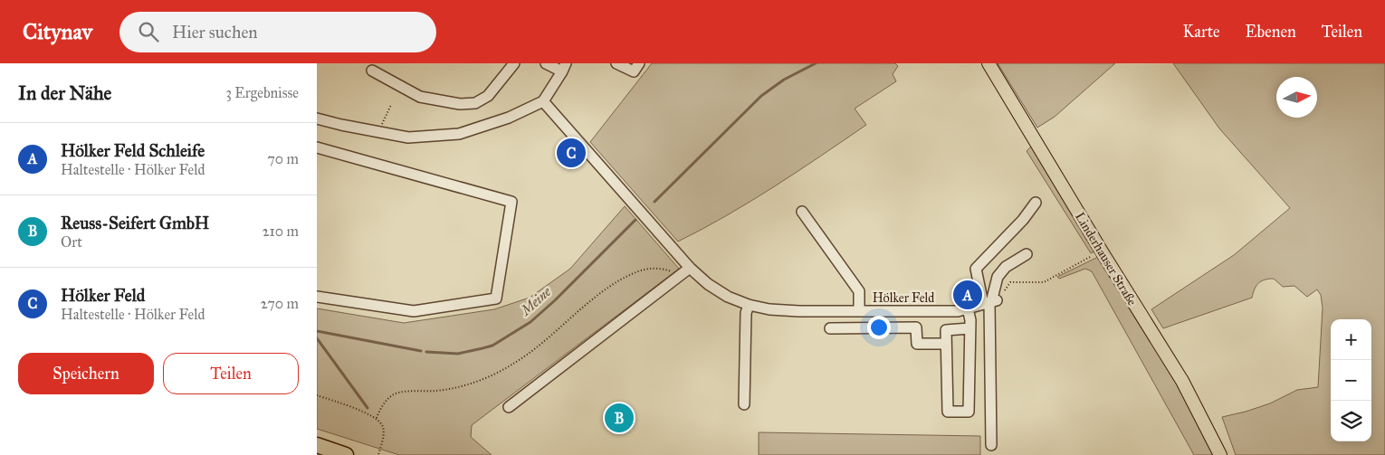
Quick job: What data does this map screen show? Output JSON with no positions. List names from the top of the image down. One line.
{"streets":{"main road":["Linderhauser Straße"],"street":["Hölker Feld"]},"water":["Meine"],"north":"right","page":{"header":"Citynav","search":"Hier suchen","nav":["Karte","Ebenen","Teilen"],"heading":["In der Nähe","3 Ergebnisse"],"list":[{"mark":"A","name":"Hölker Feld Schleife","note":"Haltestelle · Hölker Feld","value":"70 m"},{"mark":"B","name":"Reuss-Seifert GmbH","note":"Ort","value":"210 m"},{"mark":"C","name":"Hölker Feld","note":"Haltestelle · Hölker Feld","value":"270 m"}],"pins":["C","A","B"],"map_buttons":["+","−"],"buttons":["Speichern","Teilen"]}}
